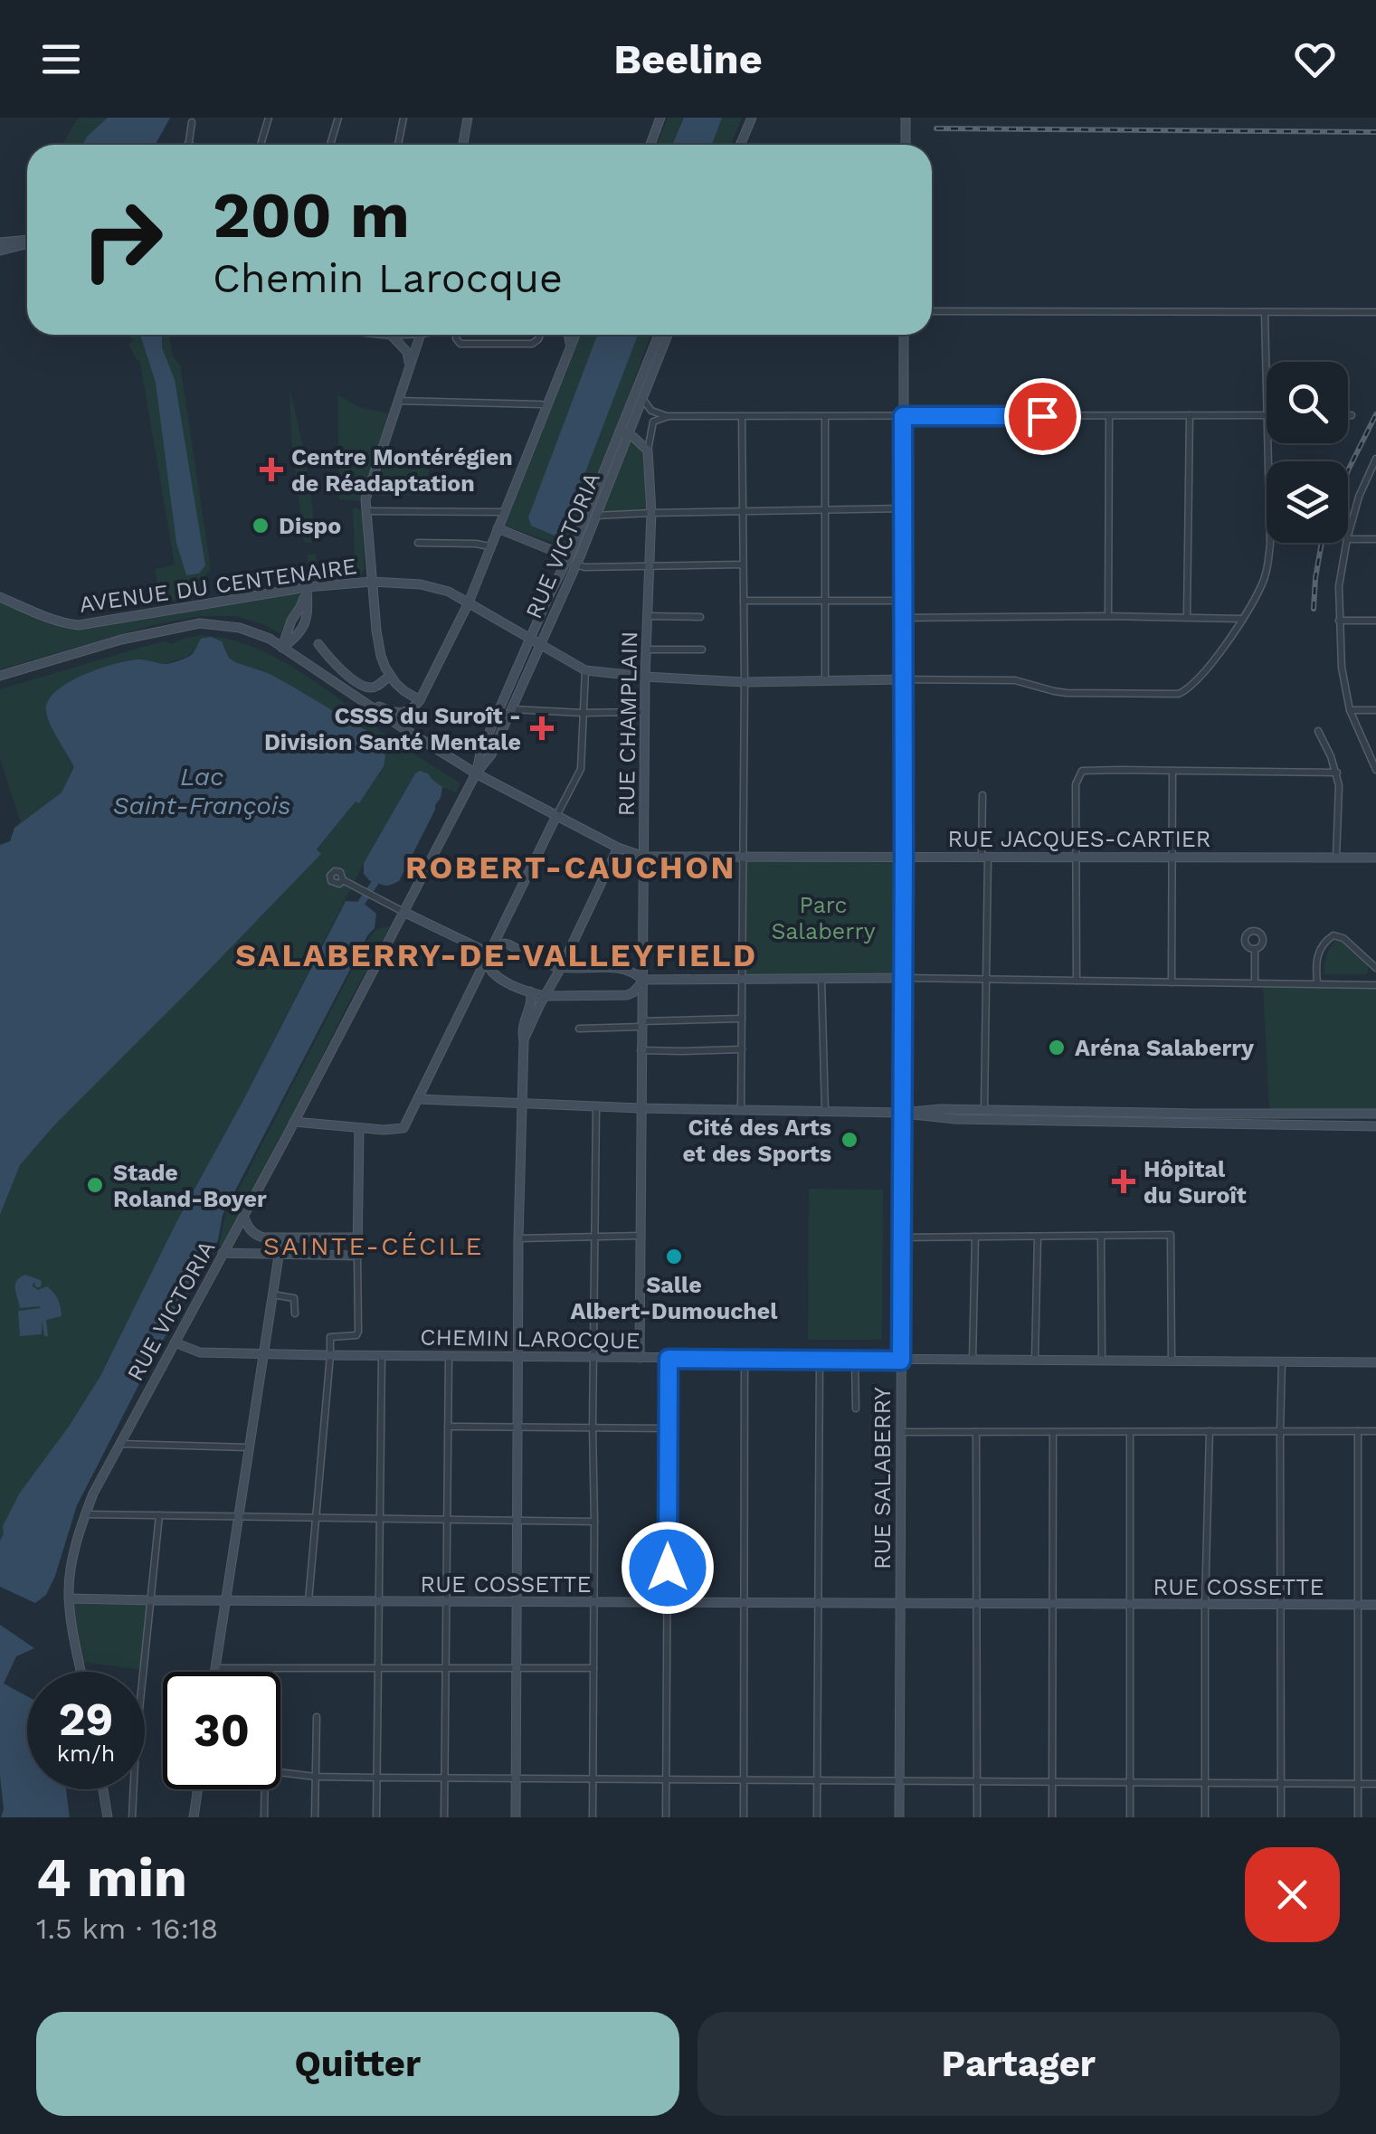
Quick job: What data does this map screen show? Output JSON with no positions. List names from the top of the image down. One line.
{"streets":{"street":["RUE VICTORIA","AVENUE DU CENTENAIRE","RUE CHAMPLAIN","RUE JACQUES-CARTIER","CHEMIN LAROCQUE","RUE SALABERRY","RUE COSSETTE"]},"crossings":[["RUE VICTORIA","AVENUE DU CENTENAIRE"],["RUE VICTORIA","RUE JACQUES-CARTIER"],["RUE VICTORIA","CHEMIN LAROCQUE"],["RUE VICTORIA","RUE COSSETTE"],["AVENUE DU CENTENAIRE","RUE JACQUES-CARTIER"],["RUE CHAMPLAIN","RUE JACQUES-CARTIER"],["RUE CHAMPLAIN","CHEMIN LAROCQUE"],["RUE JACQUES-CARTIER","RUE SALABERRY"],["CHEMIN LAROCQUE","RUE SALABERRY"],["RUE SALABERRY","RUE COSSETTE"]],"districts":["ROBERT-CAUCHON","SALABERRY-DE-VALLEYFIELD","SAINTE-CÉCILE"],"water":["Lac Saint-François"],"parks":["Parc Salaberry"],"places":{"health":["Centre Montérégien de Réadaptation","CSSS du Suroît - Division Santé Mentale","Hôpital du Suroît"],"other":["Dispo","Aréna Salaberry","Cité des Arts et des Sports","Stade Roland-Boyer","Salle Albert-Dumouchel"]},"page":{"header":"Beeline","turn":["200 m","Chemin Larocque"],"speed":"29 km/h","limit":"30","heading":["4 min","1.5 km · 16:18"],"buttons":["Quitter","Partager"]}}
